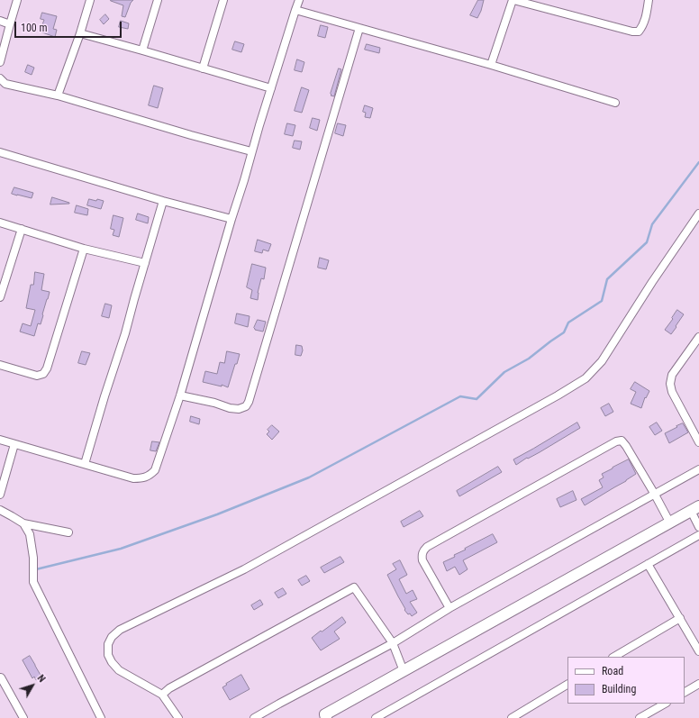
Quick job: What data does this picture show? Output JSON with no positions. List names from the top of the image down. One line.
{"legend":["Road","Building"],"scale_bar":"100 m","north":"top right"}
